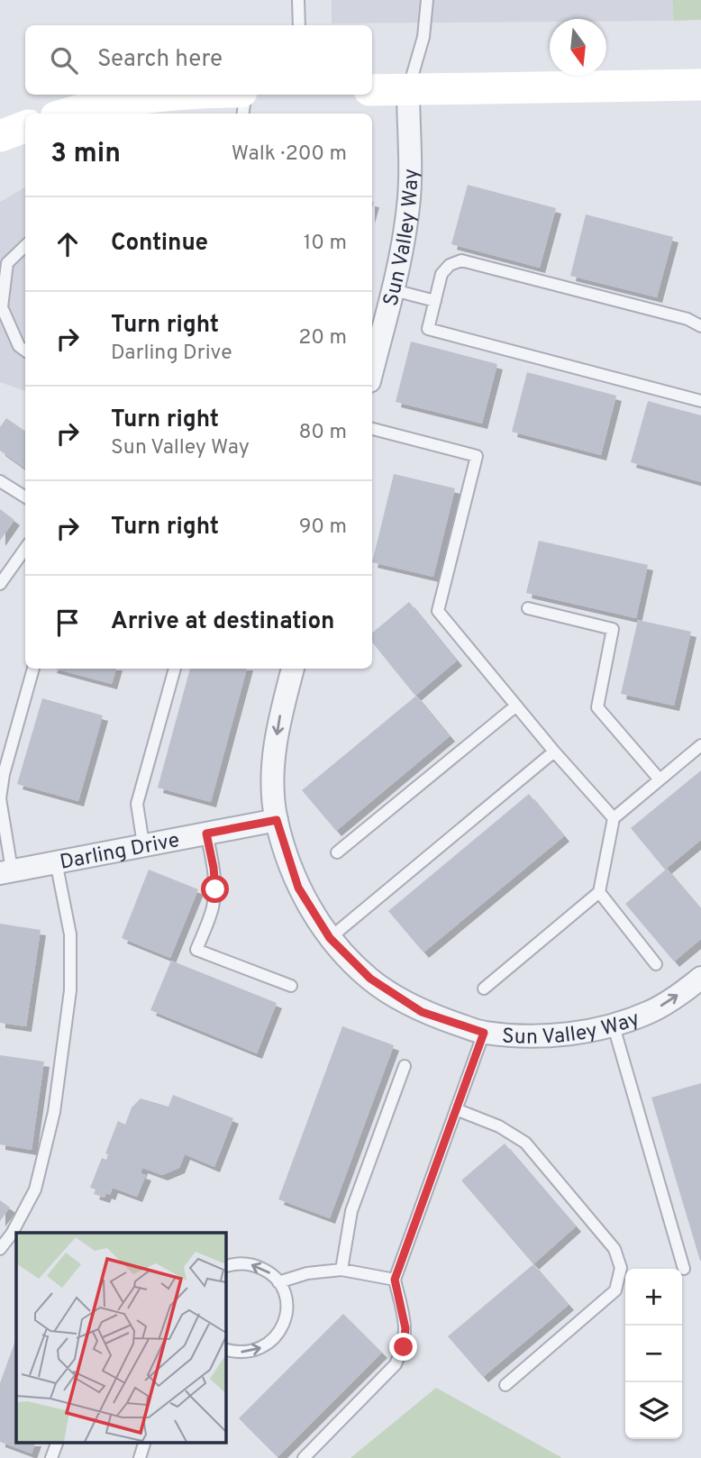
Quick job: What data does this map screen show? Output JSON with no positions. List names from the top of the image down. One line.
{"streets":{"street":["Sun Valley Way","Darling Drive"]},"crossings":[["Sun Valley Way","Darling Drive"]],"north":"bottom","page":{"search":"Search here","heading":["3 min","Walk · 200 m"],"list":[["Continue","10 m"],["Turn right","Darling Drive","20 m"],["Turn right","Sun Valley Way","80 m"],["Turn right","90 m"],"Arrive at destination"],"map_buttons":["+","−"]}}
